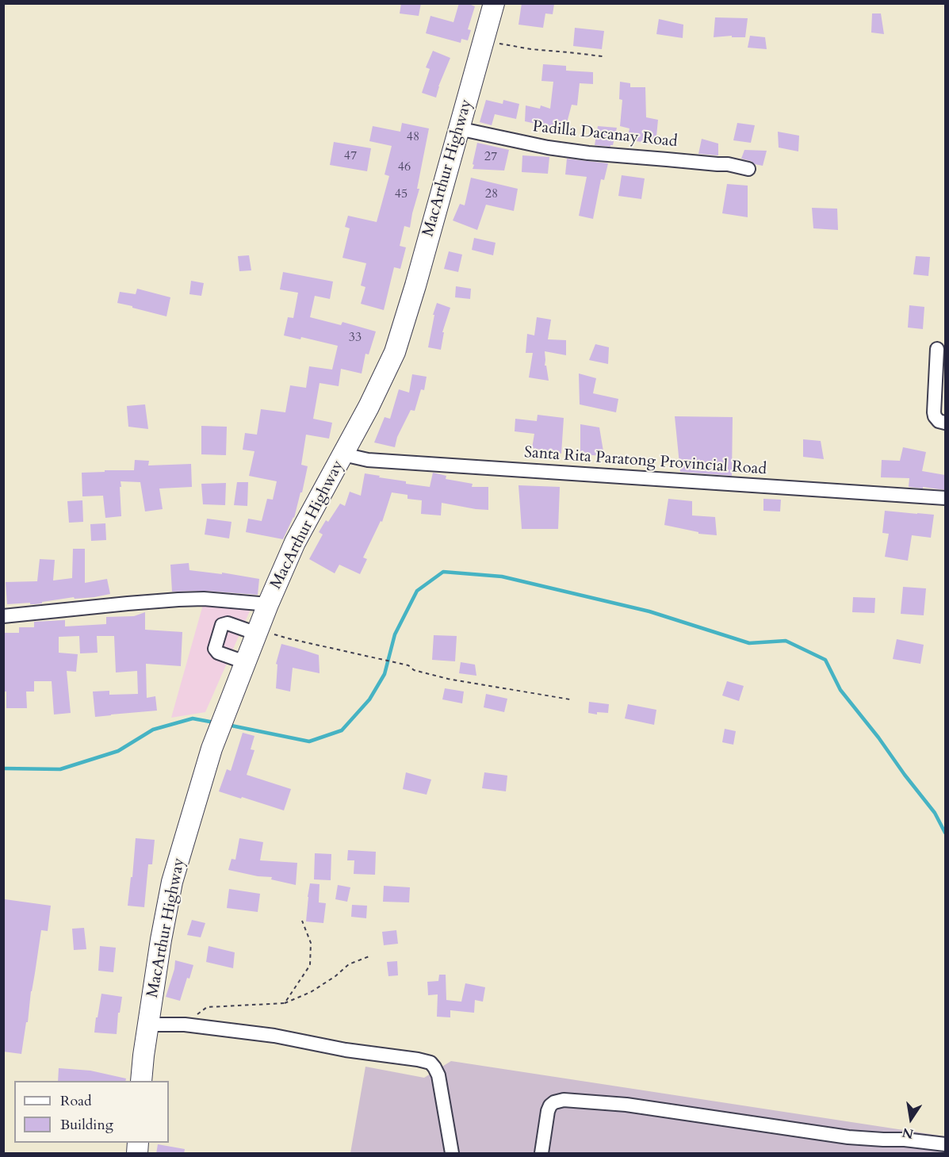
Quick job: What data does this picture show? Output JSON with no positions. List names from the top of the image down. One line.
{"streets":{"highway":["MacArthur Highway"],"street":["Padilla Dacanay Road","Santa Rita Paratong Provincial Road"]},"crossings":[["Padilla Dacanay Road","MacArthur Highway"],["MacArthur Highway","Santa Rita Paratong Provincial Road"]],"house_numbers":["48","47","27","46","45","28","33"],"legend":["Road","Building"],"north":"bottom"}
